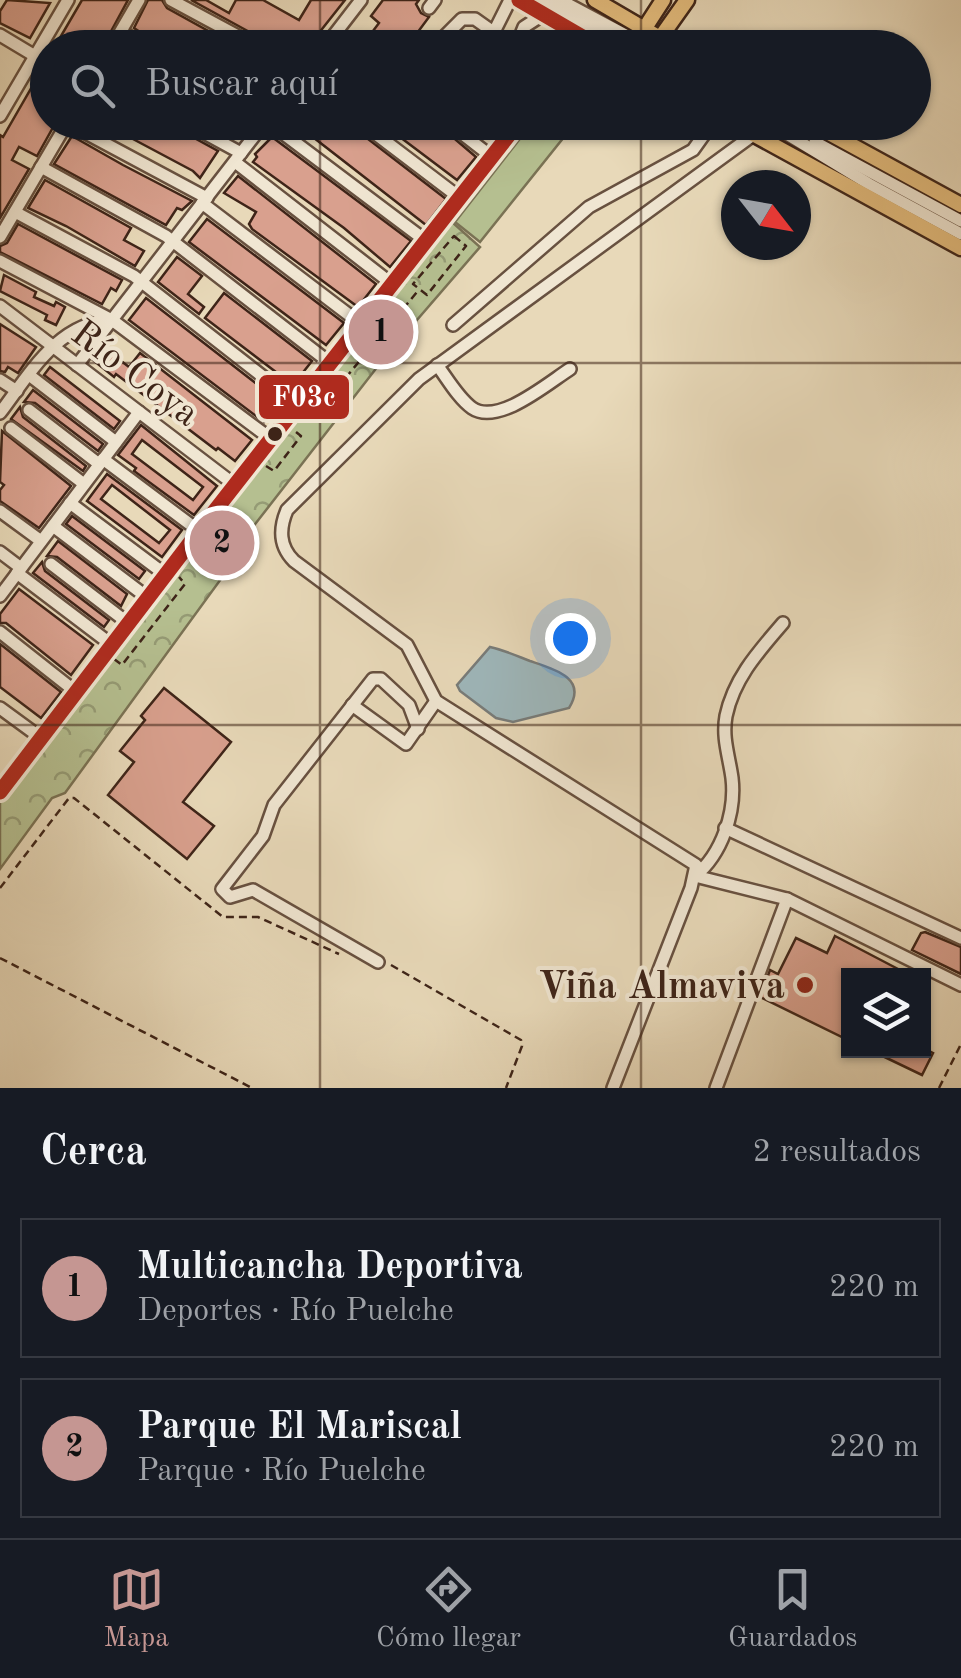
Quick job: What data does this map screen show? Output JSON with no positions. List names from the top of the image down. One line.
{"streets":{"street":["Río Coya"]},"places":["Viña Almaviva"],"lines":["transit line F03c"],"north":"bottom right","page":{"search":"Buscar aquí","pins":["1","2"],"heading":["Cerca","2 resultados"],"list":[{"mark":"1","name":"Multicancha Deportiva","note":"Deportes · Río Puelche","value":"220 m"},{"mark":"2","name":"Parque El Mariscal","note":"Parque · Río Puelche","value":"220 m"}],"nav":["Mapa","Cómo llegar","Guardados"]}}
